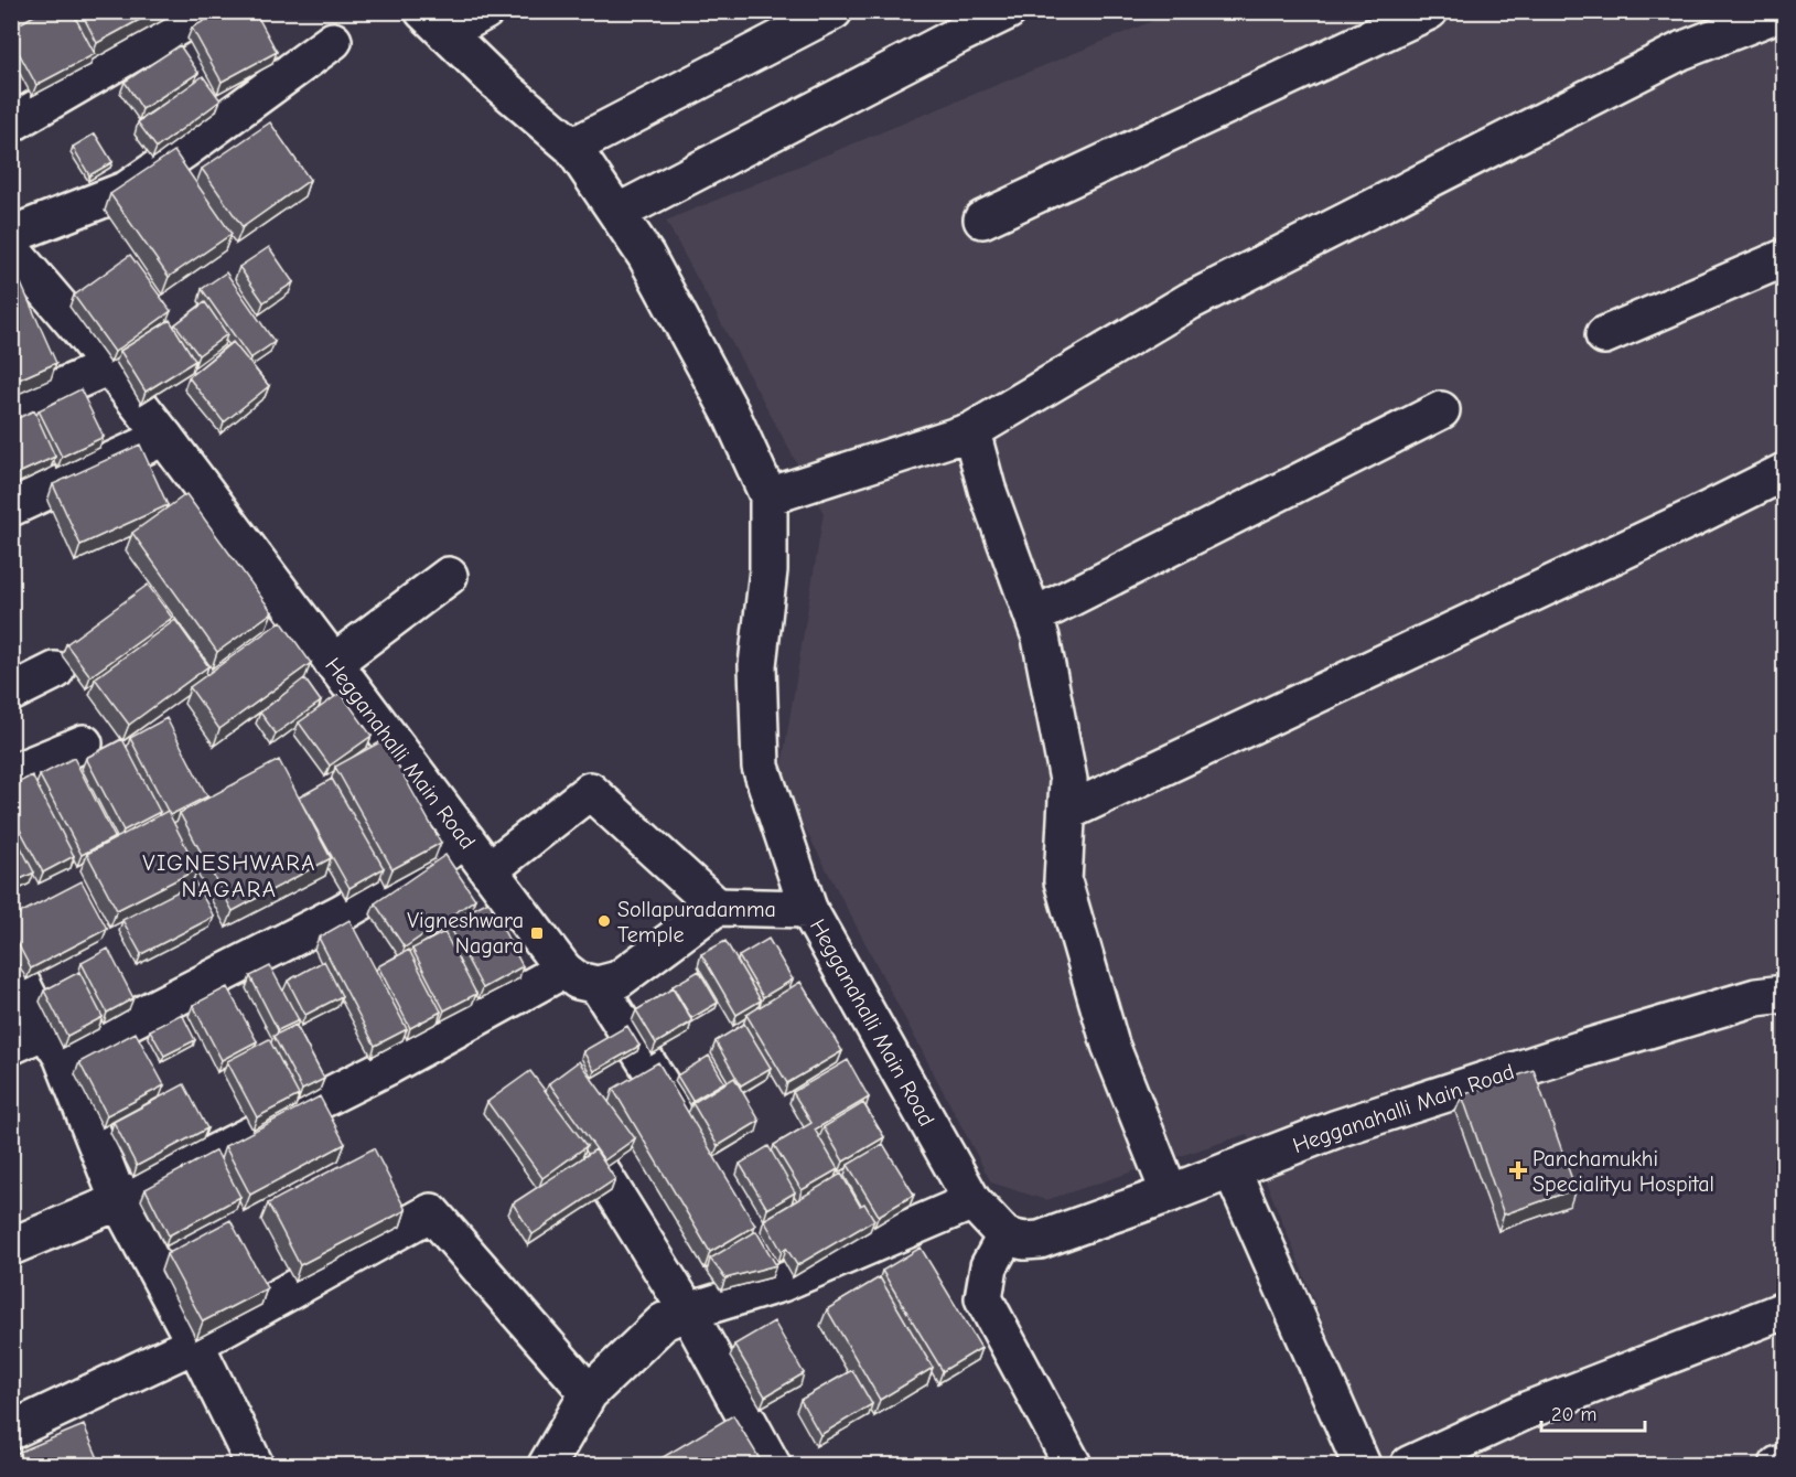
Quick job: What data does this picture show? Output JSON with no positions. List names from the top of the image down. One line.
{"streets":{"street":["Hegganahalli Main Road"]},"districts":["VIGNESHWARA NAGARA"],"places":{"other":["Sollapuradamma Temple"],"transit":["Vigneshwara Nagara"],"health":["Panchamukhi Specialityu Hospital"]},"scale_bar":"20 m"}
